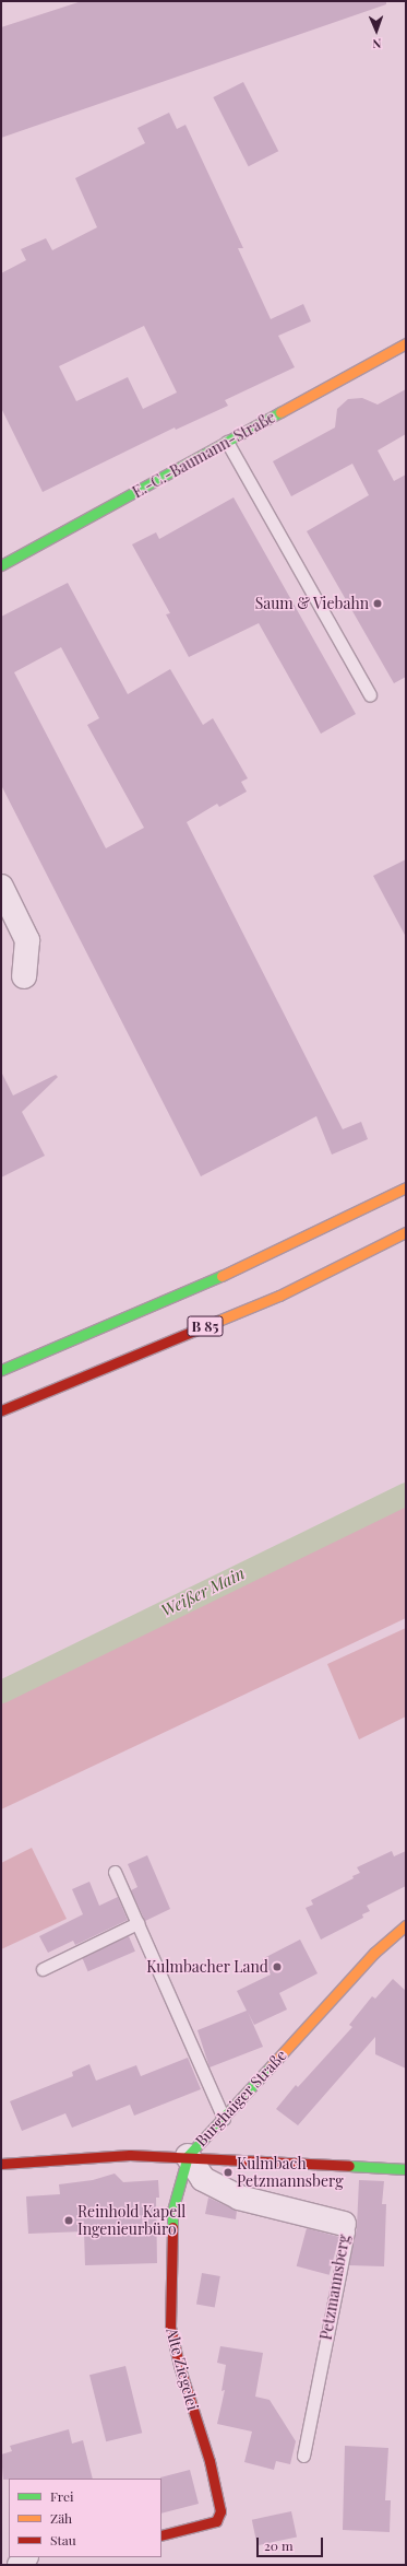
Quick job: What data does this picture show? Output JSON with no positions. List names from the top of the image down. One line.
{"streets":{"main road":["E.-C.-Baumann-Straße","B 85","Burghaiger Straße","Alte Ziegelei"],"street":["Petzmannsberg"]},"crossings":[["Burghaiger Straße","Petzmannsberg"],["Burghaiger Straße","Alte Ziegelei"],["Petzmannsberg","Alte Ziegelei"]],"water":["Weißer Main"],"places":["Saum & Viebahn","Kulmbacher Land","Kulmbach Petzmannsberg","Reinhold Kapell Ingenieurbüro"],"legend":["Frei","Zäh","Stau"],"scale_bar":"20 m","north":"bottom"}
